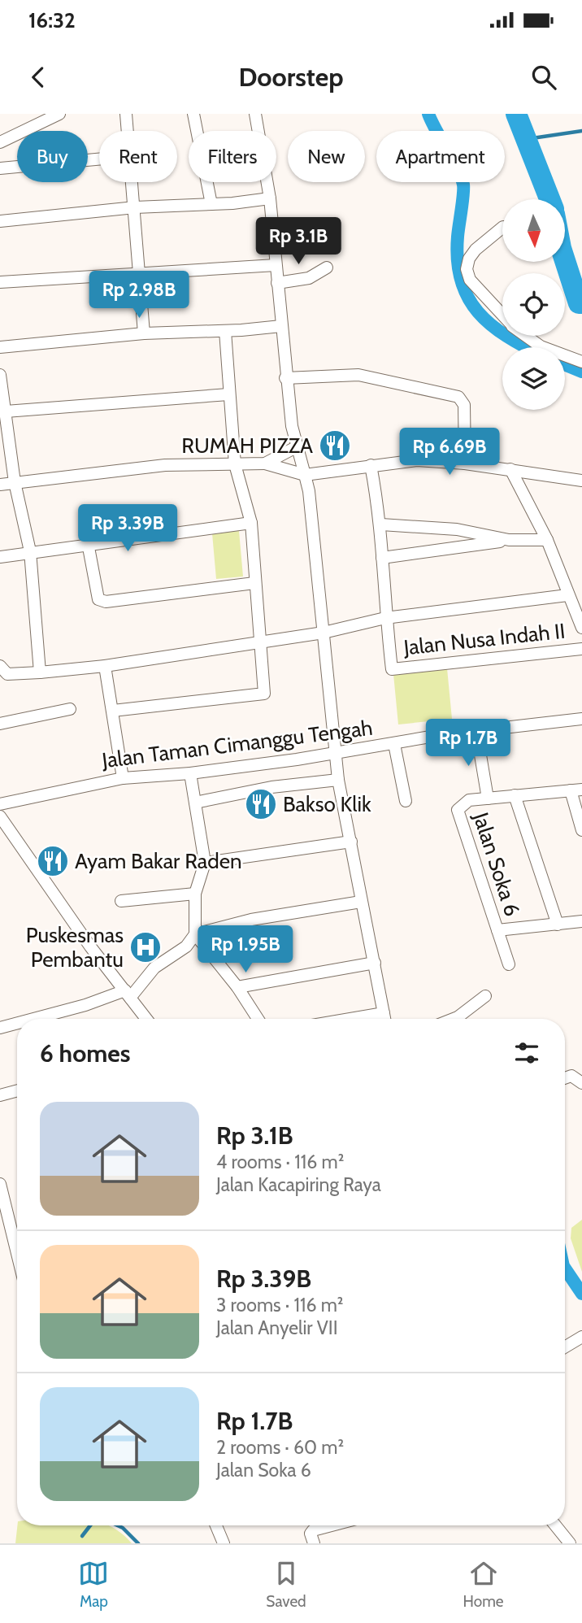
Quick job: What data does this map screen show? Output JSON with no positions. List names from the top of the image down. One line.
{"streets":{"street":["Jalan Nusa Indah II","Jalan Taman Cimanggu Tengah","Jalan Soka 6"]},"places":{"restaurant":["RUMAH PIZZA","Bakso Klik","Ayam Bakar Raden"],"hospital":["Puskesmas Pembantu"]},"north":"bottom","page":{"status":"16:32","header":"Doorstep","chip":["Buy","Rent","Filters","New","Apartment"],"price":["Rp 3.1B","Rp 2.98B","Rp 6.69B","Rp 3.39B","Rp 1.7B","Rp 1.95B"],"heading":"6 homes","list":[{"name":"Rp 3.1B","note":"4 rooms · 116 m² · Jalan Kacapiring Raya"},{"name":"Rp 3.39B","note":"3 rooms · 116 m² · Jalan Anyelir VII"},{"name":"Rp 1.7B","note":"2 rooms · 60 m² · Jalan Soka 6"}],"tabs":["Map","Saved","Home"]}}
